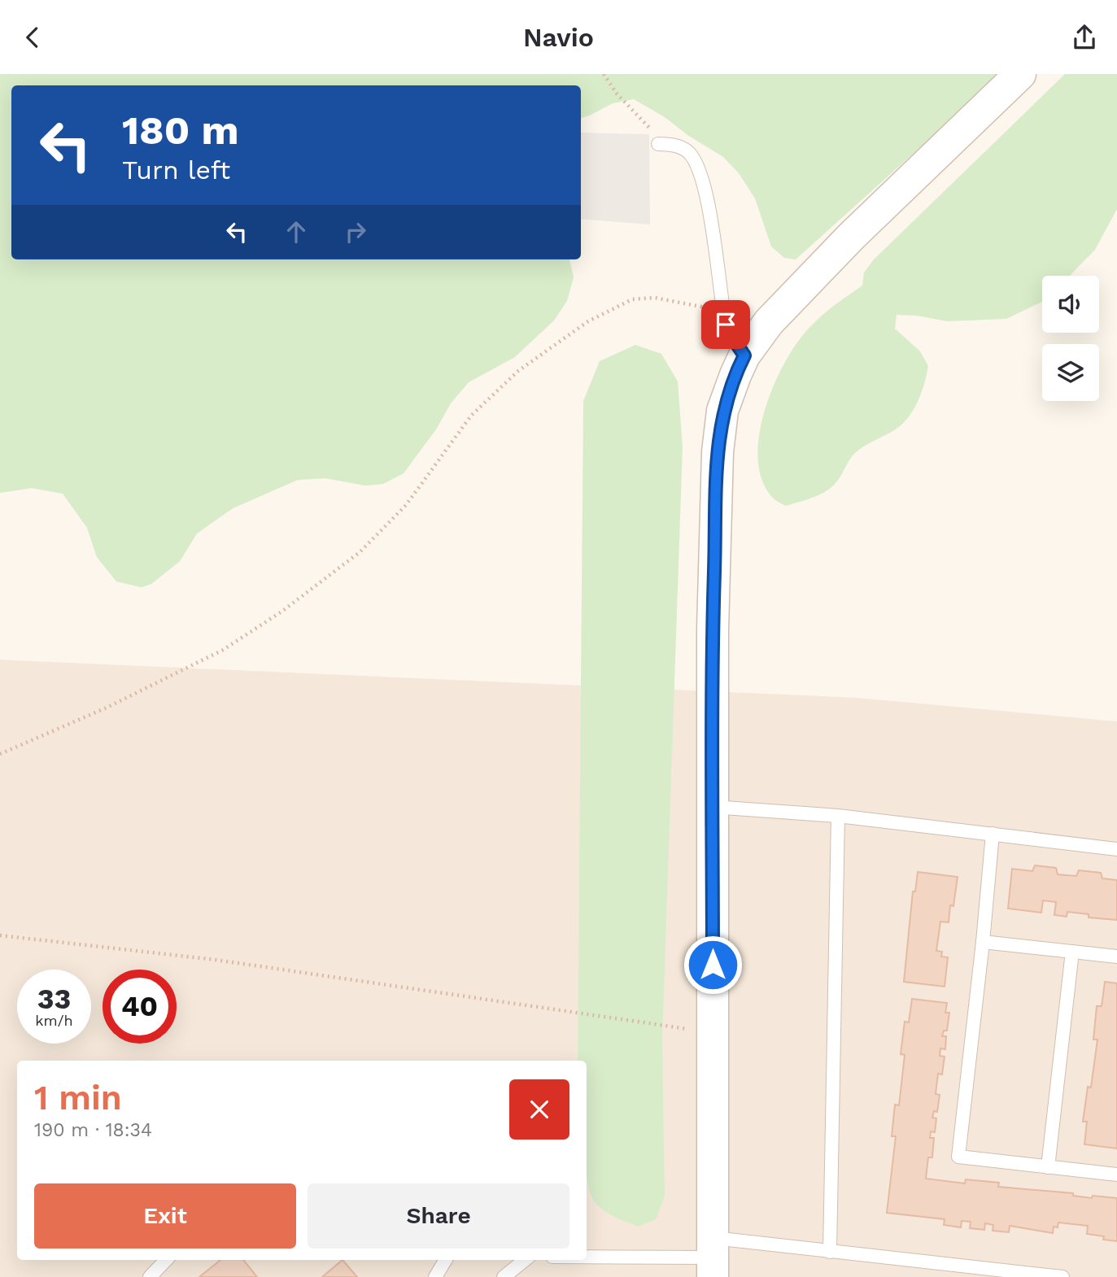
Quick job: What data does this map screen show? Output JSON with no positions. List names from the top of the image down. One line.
{"page":{"header":"Navio","turn":["180 m","Turn left"],"speed":"33 km/h","limit":"40","heading":["1 min","190 m · 18:34"],"buttons":["Exit","Share"]}}
